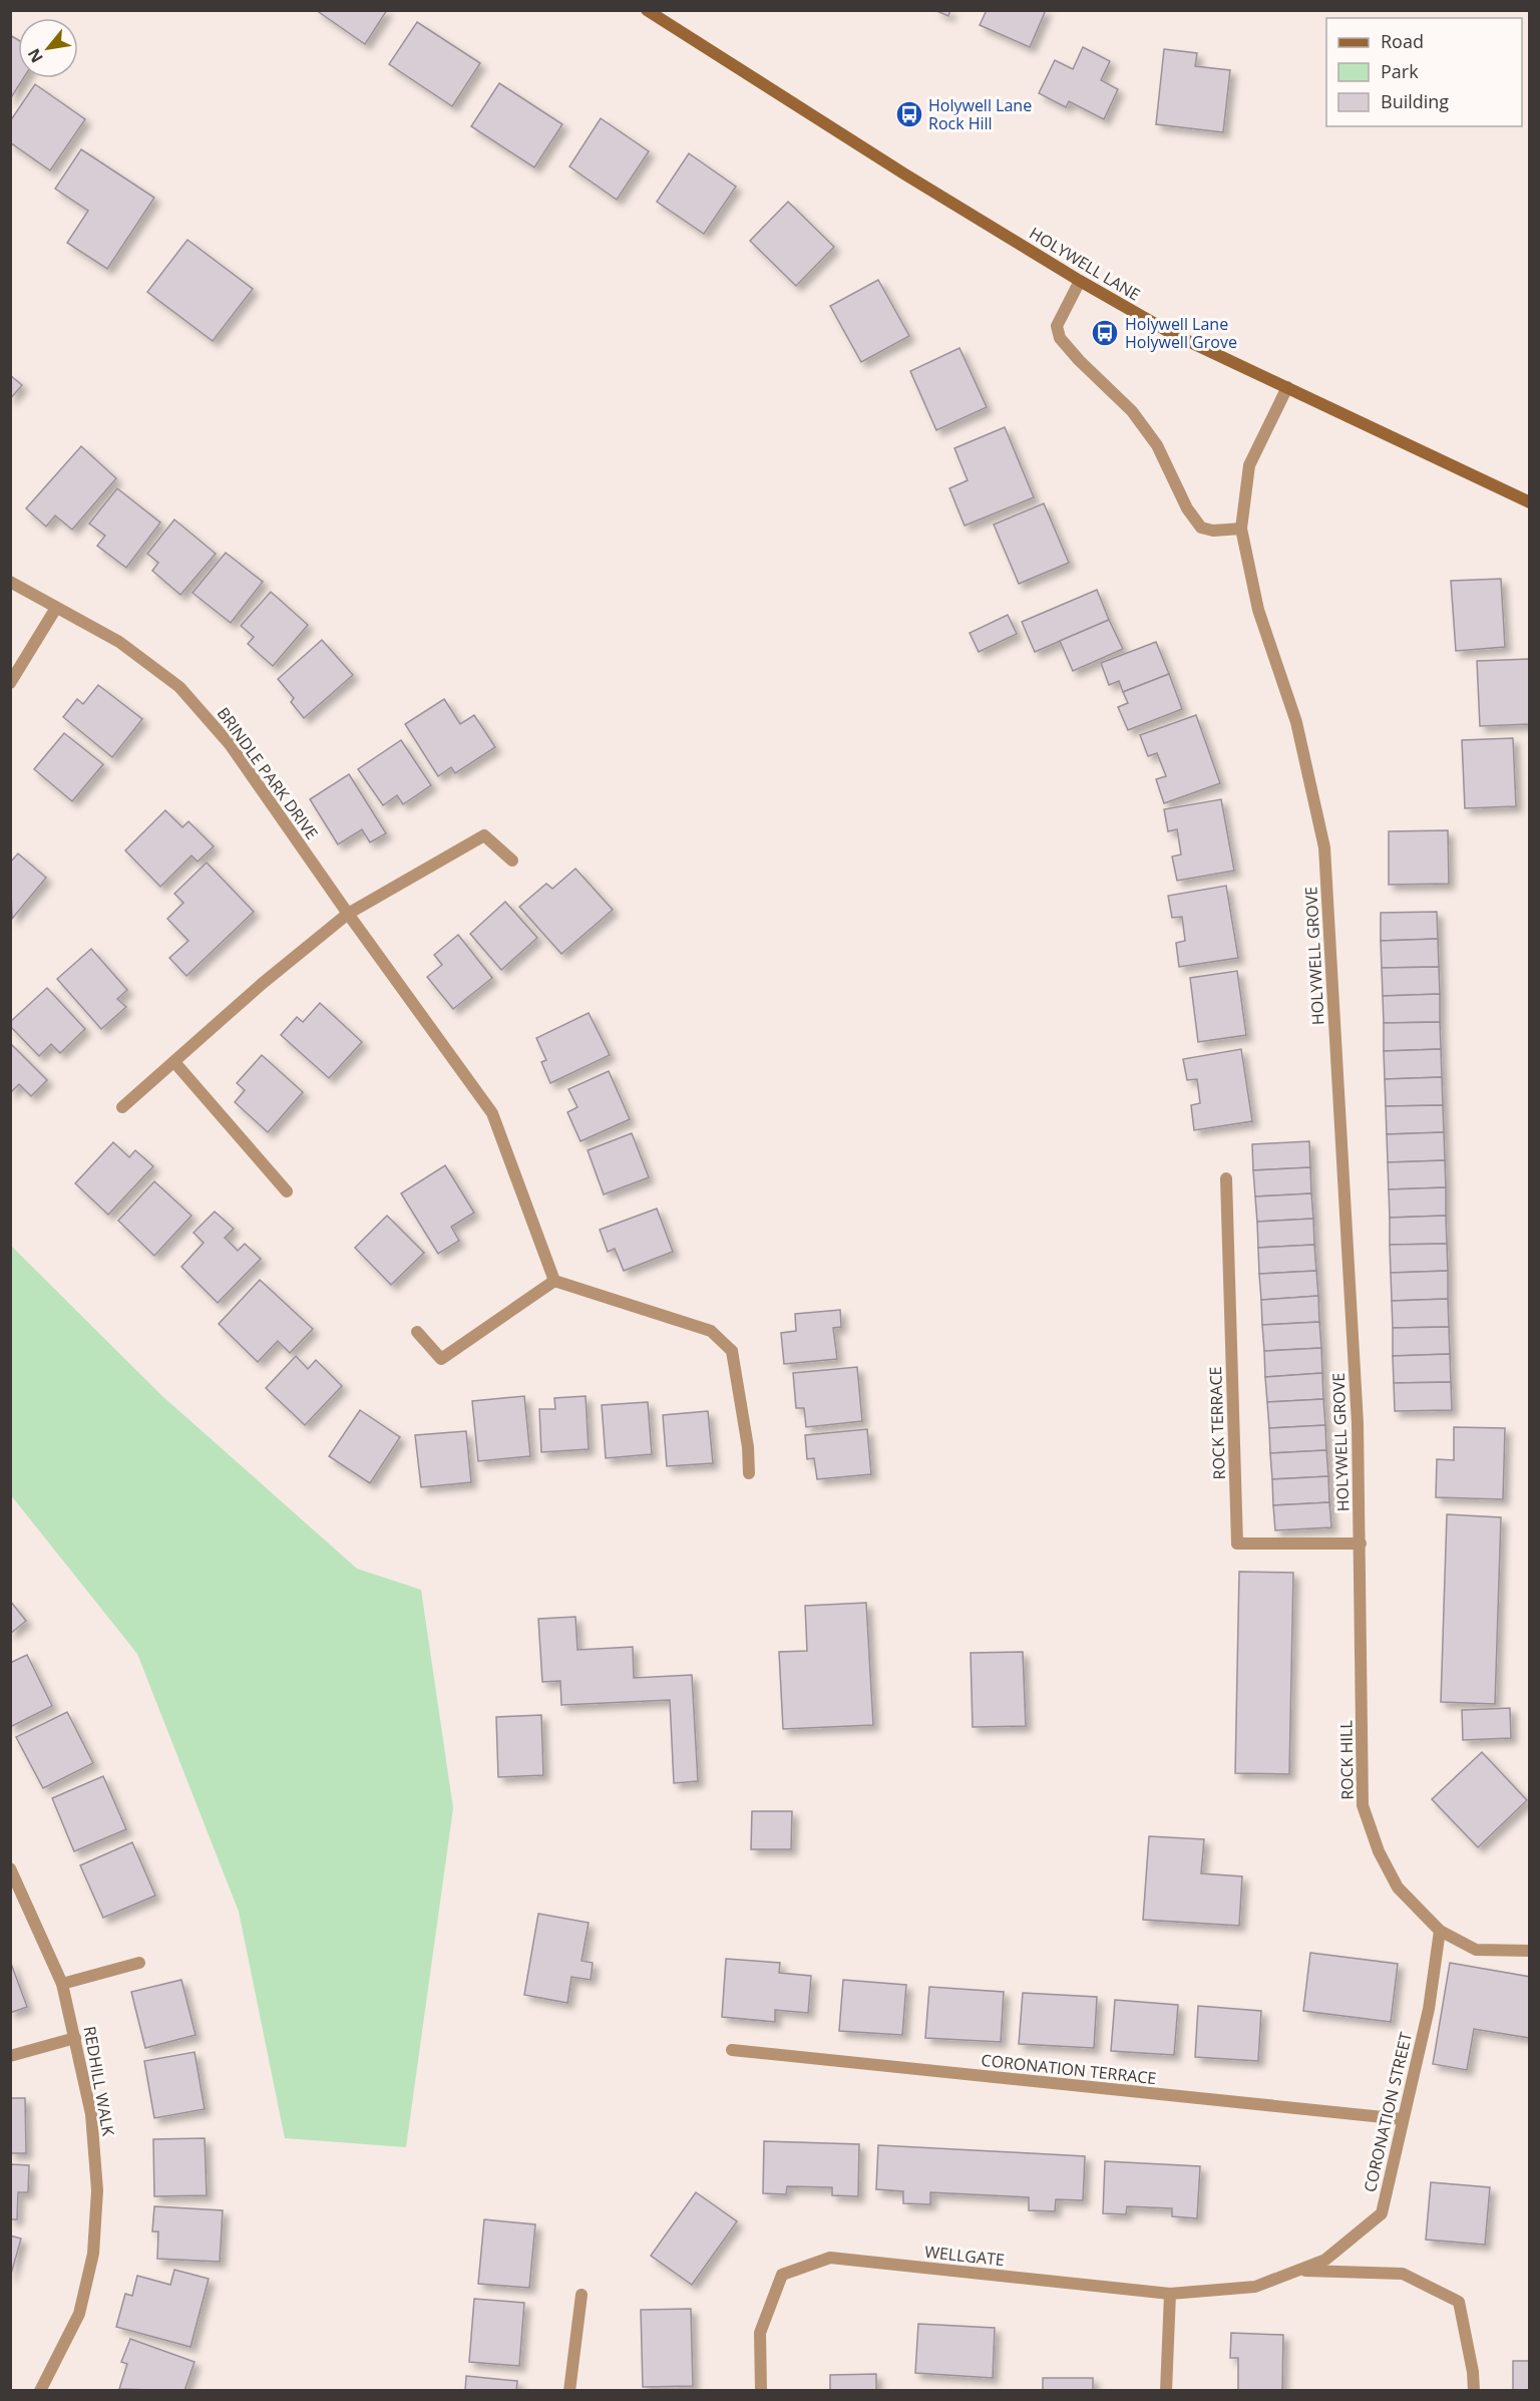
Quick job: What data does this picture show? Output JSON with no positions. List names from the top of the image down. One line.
{"streets":{"main road":["HOLYWELL LANE"],"street":["BRINDLE PARK DRIVE","HOLYWELL GROVE","ROCK TERRACE","ROCK HILL","CORONATION TERRACE","REDHILL WALK","CORONATION STREET","WELLGATE"]},"crossings":[["HOLYWELL LANE","HOLYWELL GROVE"],["HOLYWELL GROVE","ROCK TERRACE"],["HOLYWELL GROVE","ROCK HILL"],["ROCK TERRACE","ROCK HILL"],["ROCK HILL","CORONATION STREET"],["CORONATION TERRACE","CORONATION STREET"],["CORONATION STREET","WELLGATE"]],"places":{"bus stop":["Holywell Lane Rock Hill","Holywell Lane Holywell Grove"]},"legend":["Road","Park","Building"],"north":"bottom left"}
